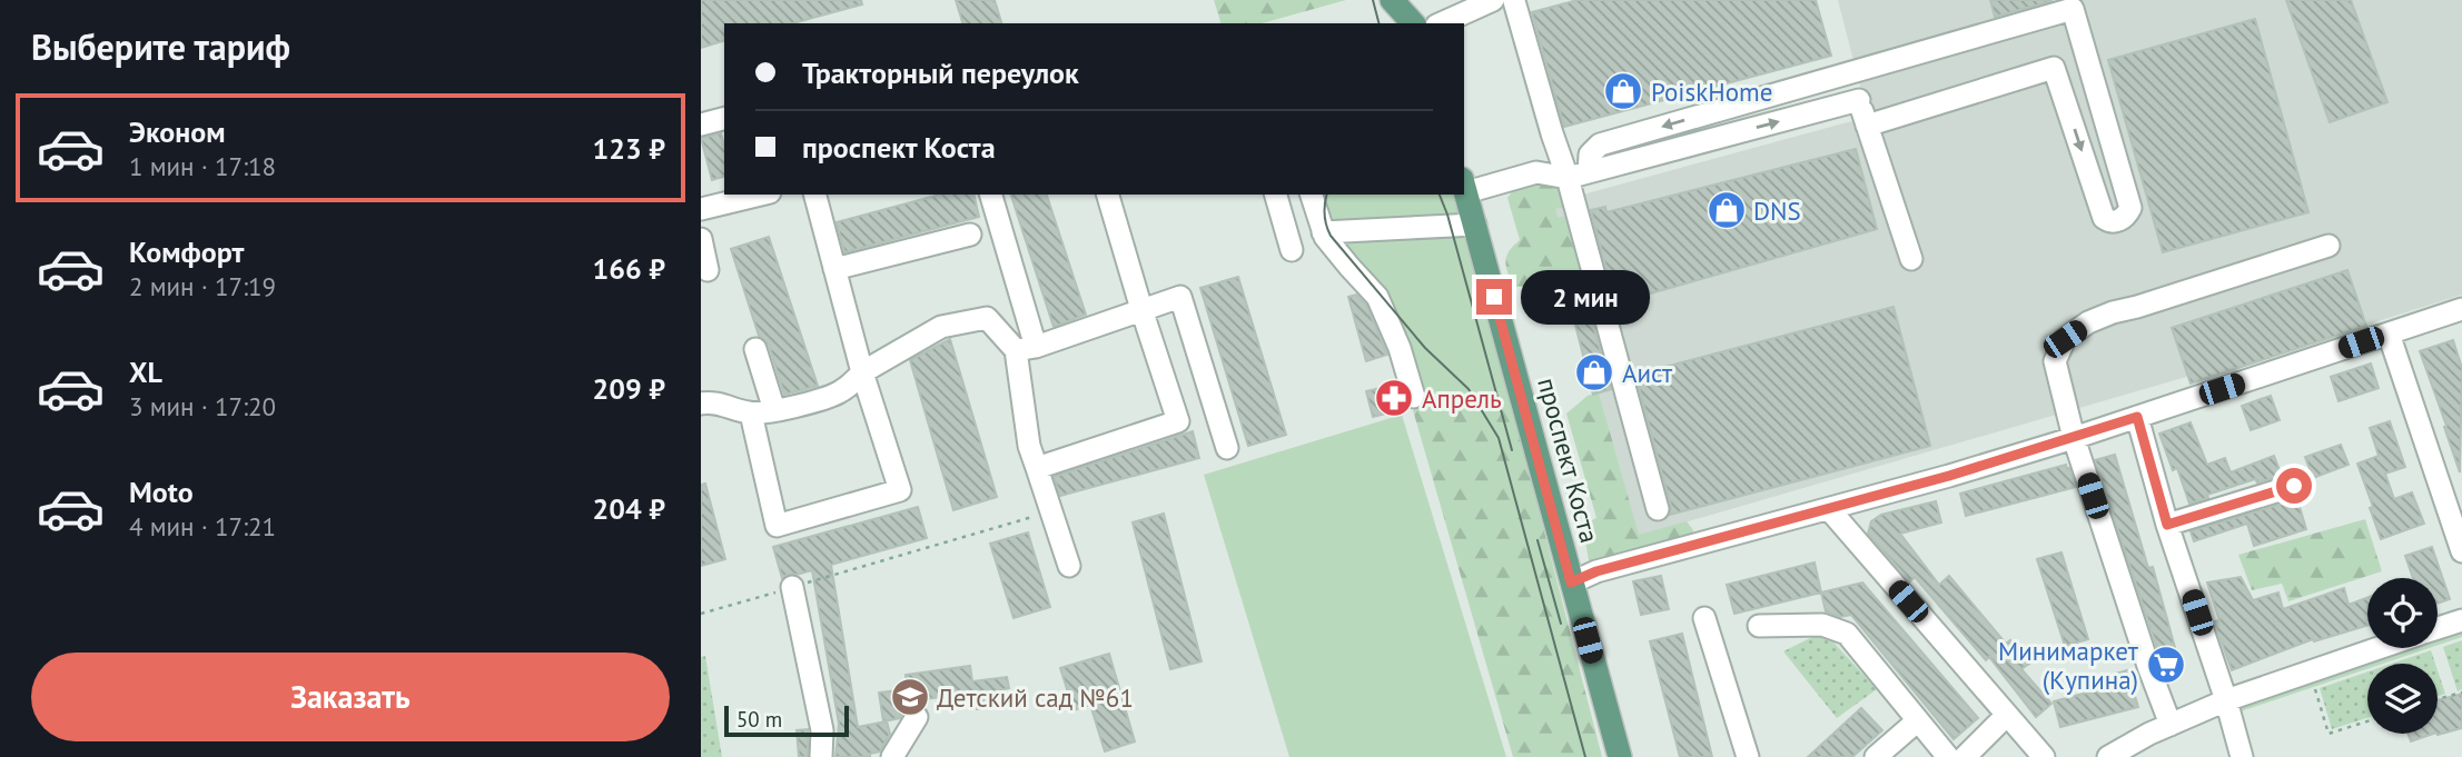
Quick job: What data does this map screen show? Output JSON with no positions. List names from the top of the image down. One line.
{"streets":{"main road":["проспект Коста"]},"places":{"shop":["PoiskHome","DNS","Аист"],"pharmacy":["Апрель"],"supermarket":["Минимаркет (Купина)"],"school or university":["Детский сад №61"]},"scale_bar":"50 m","page":{"heading":"Выберите тариф","banner":["Тракторный переулок","проспект Коста"],"list":[{"name":"Эконом","note":"1 мин · 17:18","value":"123 ₽"},{"name":"Комфорт","note":"2 мин · 17:19","value":"166 ₽"},{"name":"XL","note":"3 мин · 17:20","value":"209 ₽"},{"name":"Moto","note":"4 мин · 17:21","value":"204 ₽"}],"bubble":"2 мин","buttons":"Заказать","scale":"50 m"}}
